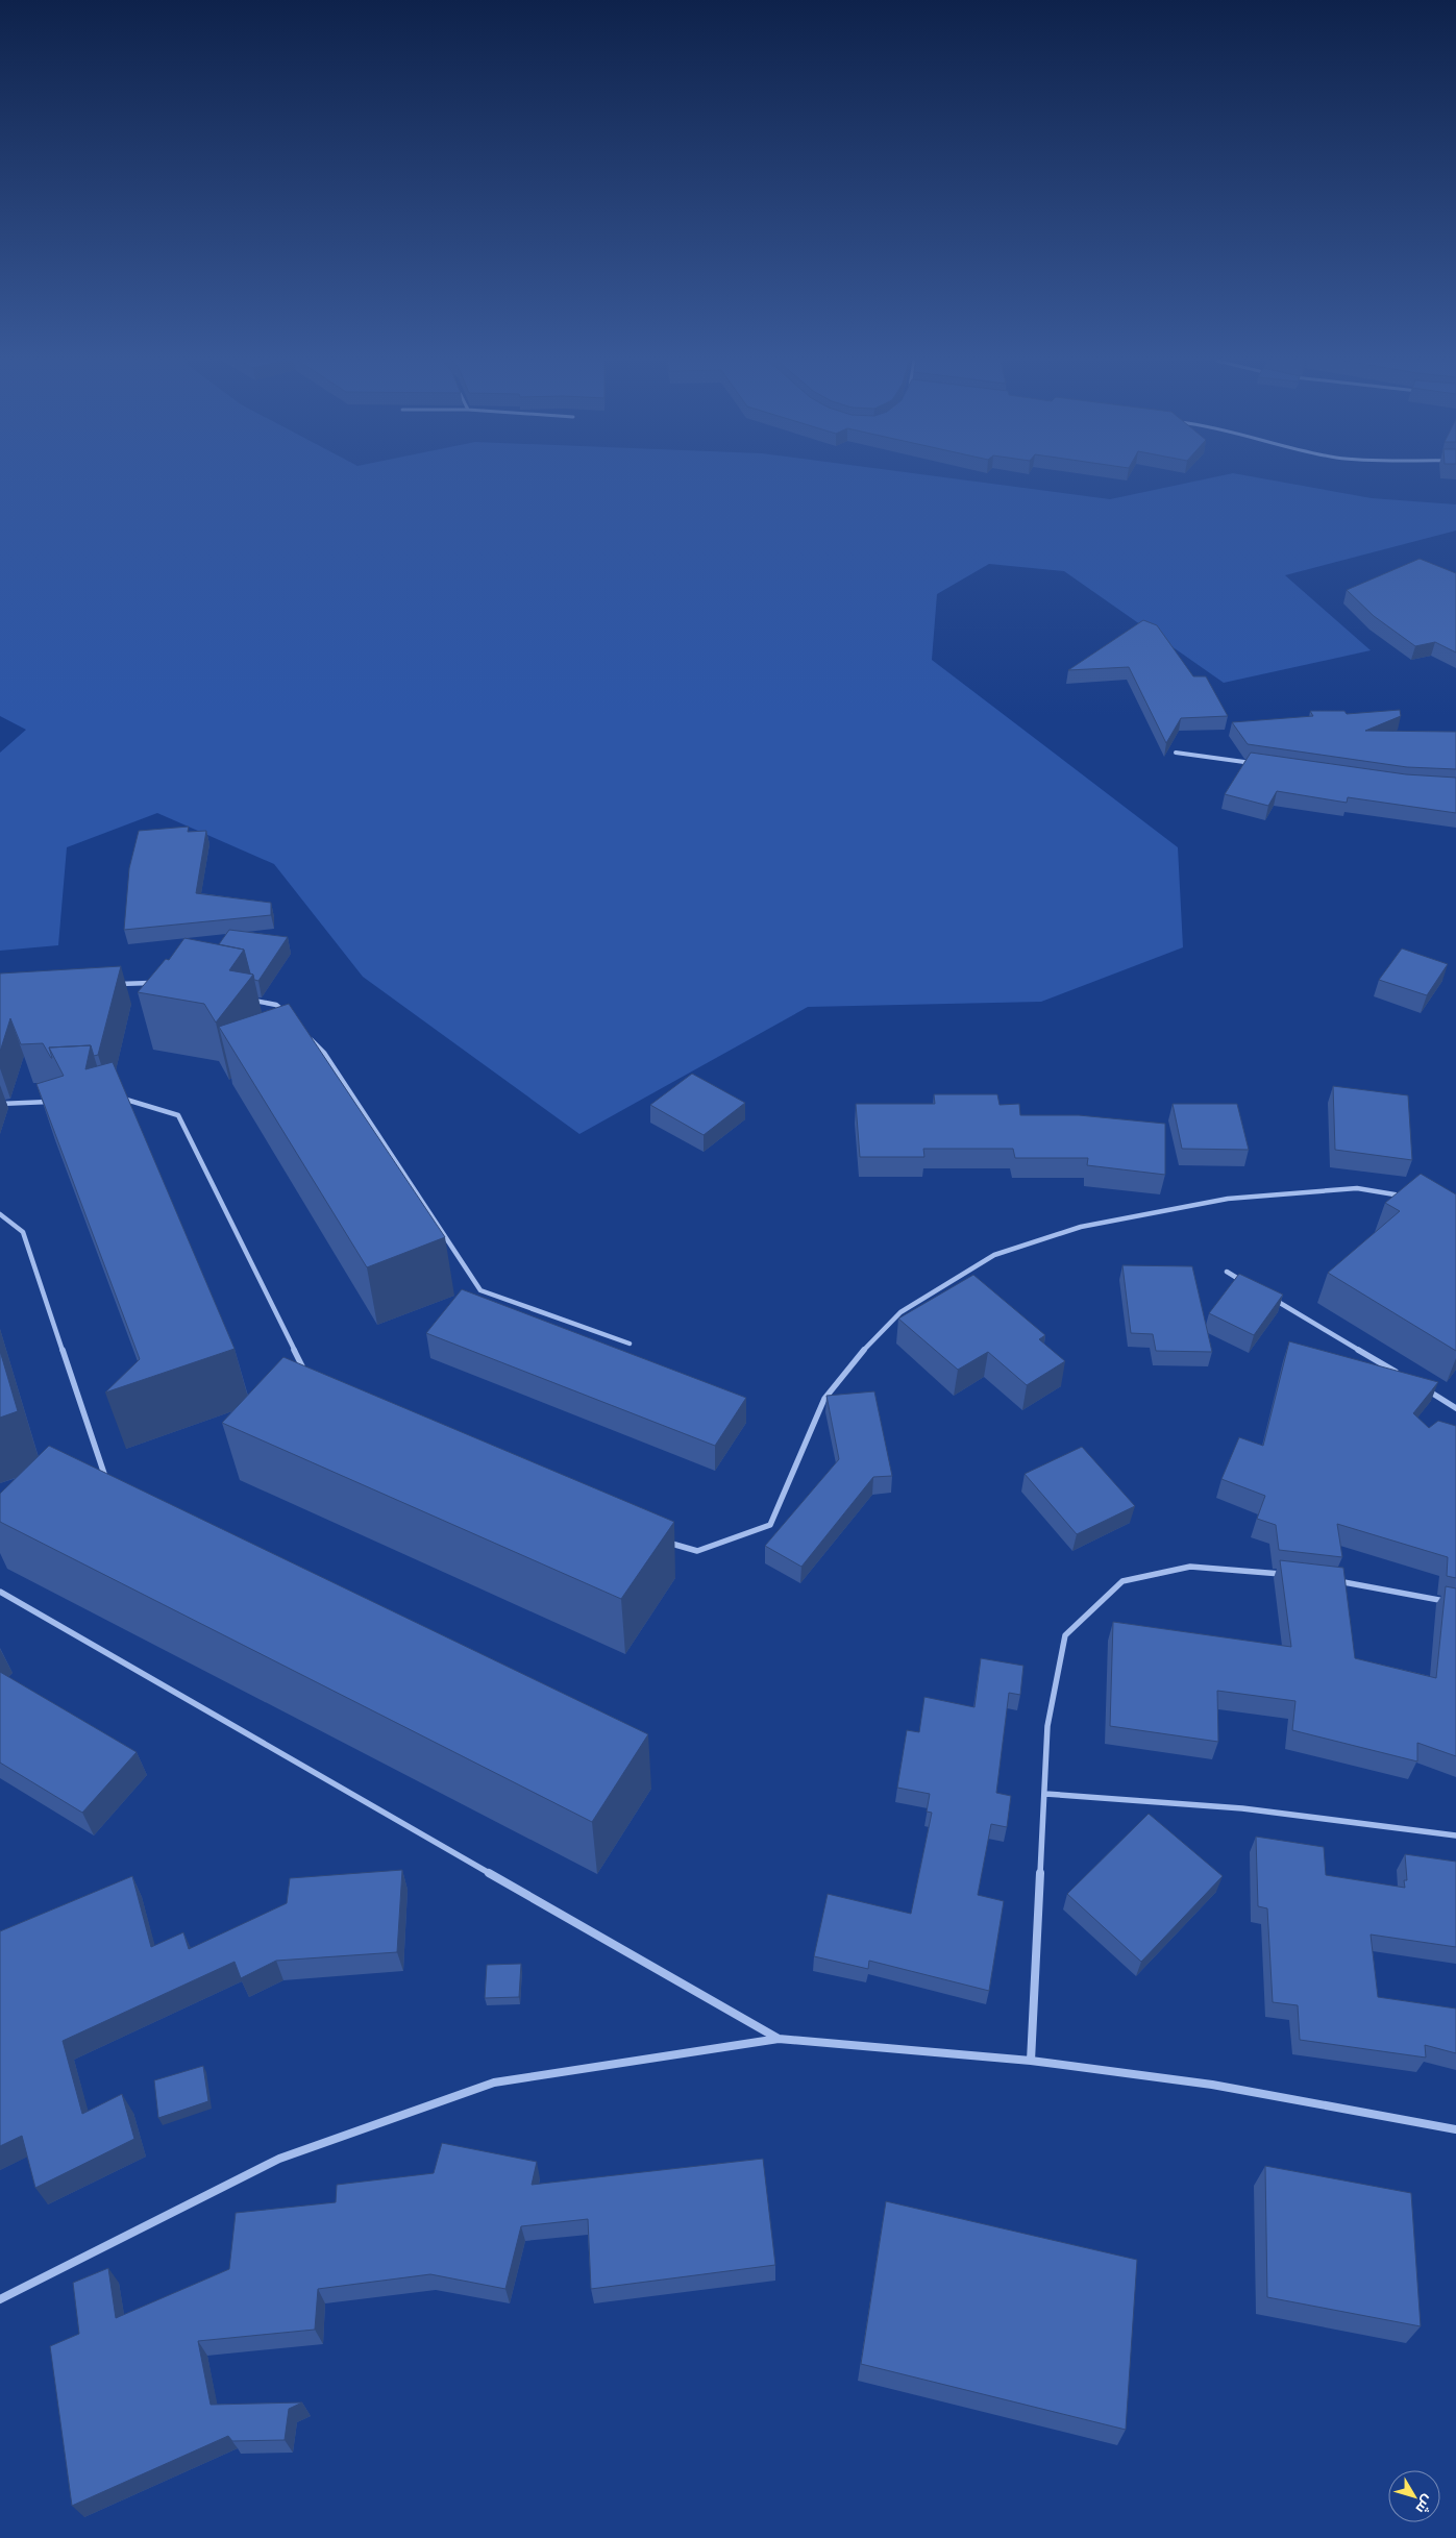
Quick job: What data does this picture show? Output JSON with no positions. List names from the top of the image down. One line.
{"north":"bottom right"}
